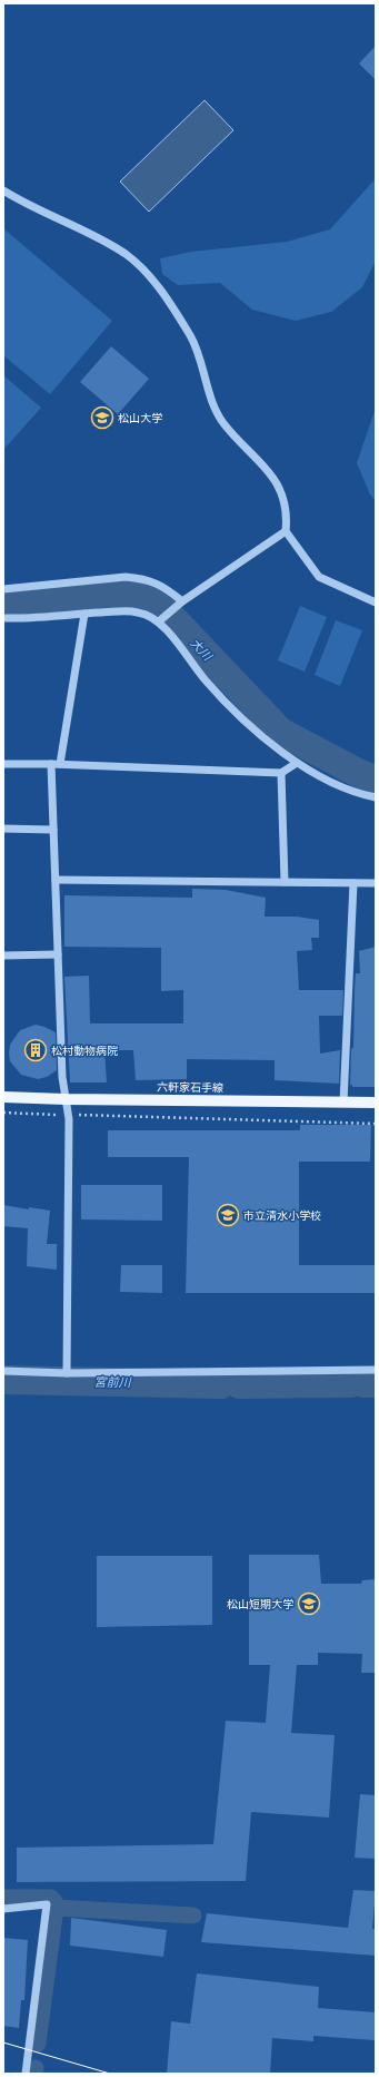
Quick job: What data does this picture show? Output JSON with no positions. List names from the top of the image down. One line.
{"streets":{"main road":["六軒家石手線"]},"water":["大川","宮前川"],"places":{"school or university":["松山大学","市立清水小学校","松山短期大学"],"building":["松村動物病院"]}}
